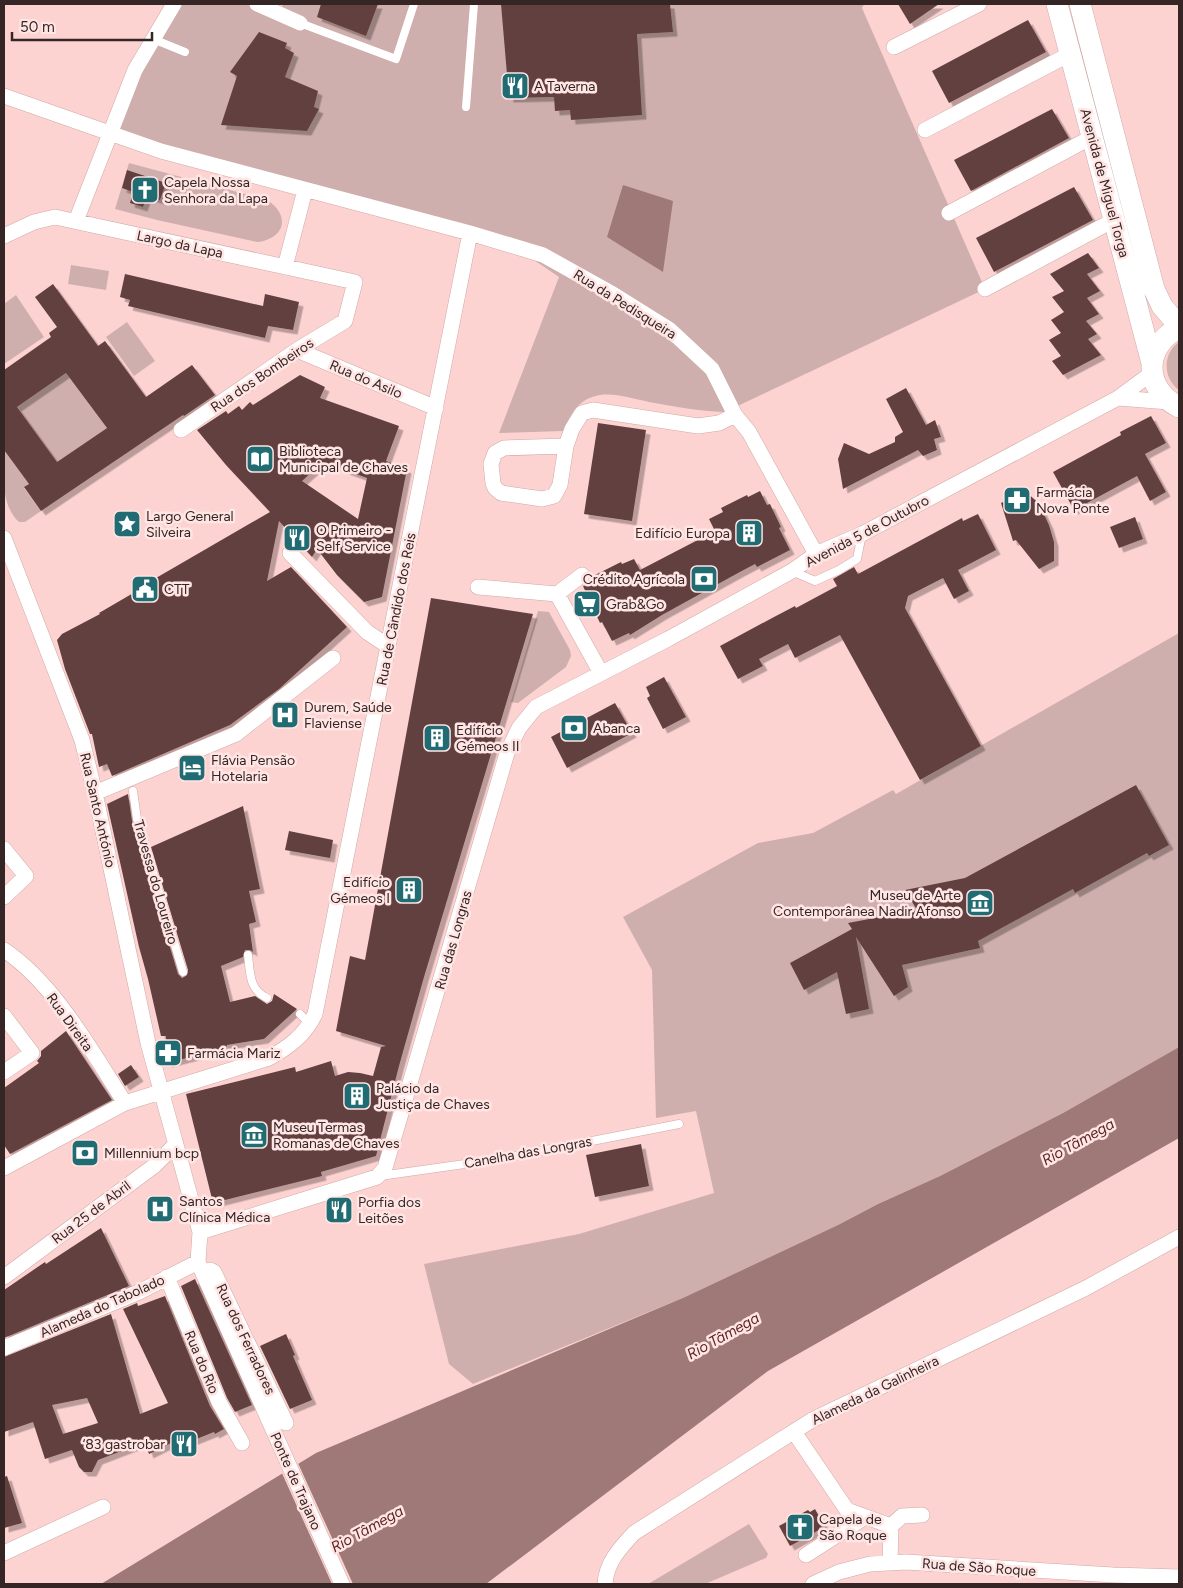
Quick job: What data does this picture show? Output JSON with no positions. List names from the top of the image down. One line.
{"streets":{"main road":["Avenida de Miguel Torga"],"street":["Largo da Lapa","Rua da Pedisqueira","Rua dos Bombeiros","Rua do Asilo","Avenida 5 de Outubro","Rua de Cândido dos Reis","Rua Santo António","Rua das Longras","Rua Direita","Rua 25 de Abril","Alameda do Tabolado","Rua dos Ferradores","Rua do Rio","Alameda da Galinheira","Ponte de Trajano","Rua de São Roque"],"lane":["Travessa do Loureiro","Canelha das Longras"]},"crossings":[["Avenida de Miguel Torga","Avenida 5 de Outubro"],["Largo da Lapa","Rua dos Bombeiros"],["Rua da Pedisqueira","Avenida 5 de Outubro"],["Rua da Pedisqueira","Rua de Cândido dos Reis"],["Rua dos Bombeiros","Rua do Asilo"],["Rua do Asilo","Rua de Cândido dos Reis"],["Avenida 5 de Outubro","Rua das Longras"],["Rua de Cândido dos Reis","Rua Santo António"],["Rua Santo António","Rua 25 de Abril"],["Rua Santo António","Alameda do Tabolado"],["Rua Santo António","Rua dos Ferradores"],["Rua Santo António","Ponte de Trajano"],["Rua das Longras","Canelha das Longras"],["Alameda do Tabolado","Rua dos Ferradores"],["Alameda do Tabolado","Rua do Rio"],["Alameda do Tabolado","Ponte de Trajano"],["Rua dos Ferradores","Ponte de Trajano"]],"water":["Rio Tâmega"],"places":{"restaurant":["A Taverna","O Primeiro - Self Service","Porfia dos Leitões","‘83 gastrobar"],"church":["Capela Nossa Senhora da Lapa","Capela de São Roque"],"library":["Biblioteca Municipal de Chaves"],"pharmacy":["Farmácia Nova Ponte","Farmácia Mariz"],"place":["Largo General Silveira"],"building":["Edifício Europa","Edifício Gémeos II","Edifício Gémeos I","Palácio da Justiça de Chaves"],"bank":["Crédito Agrícola","Abanca","Millennium bcp"],"public building":["CTT"],"supermarket":["Grab&Go"],"hospital":["Durem, Saúde Flaviense","Santos Clínica Médica"],"hotel":["Flávia Pensão Hotelaria"],"museum":["Museu de Arte Contemporânea Nadir Afonso","Museu Termas Romanas de Chaves"]},"scale_bar":"50 m"}
